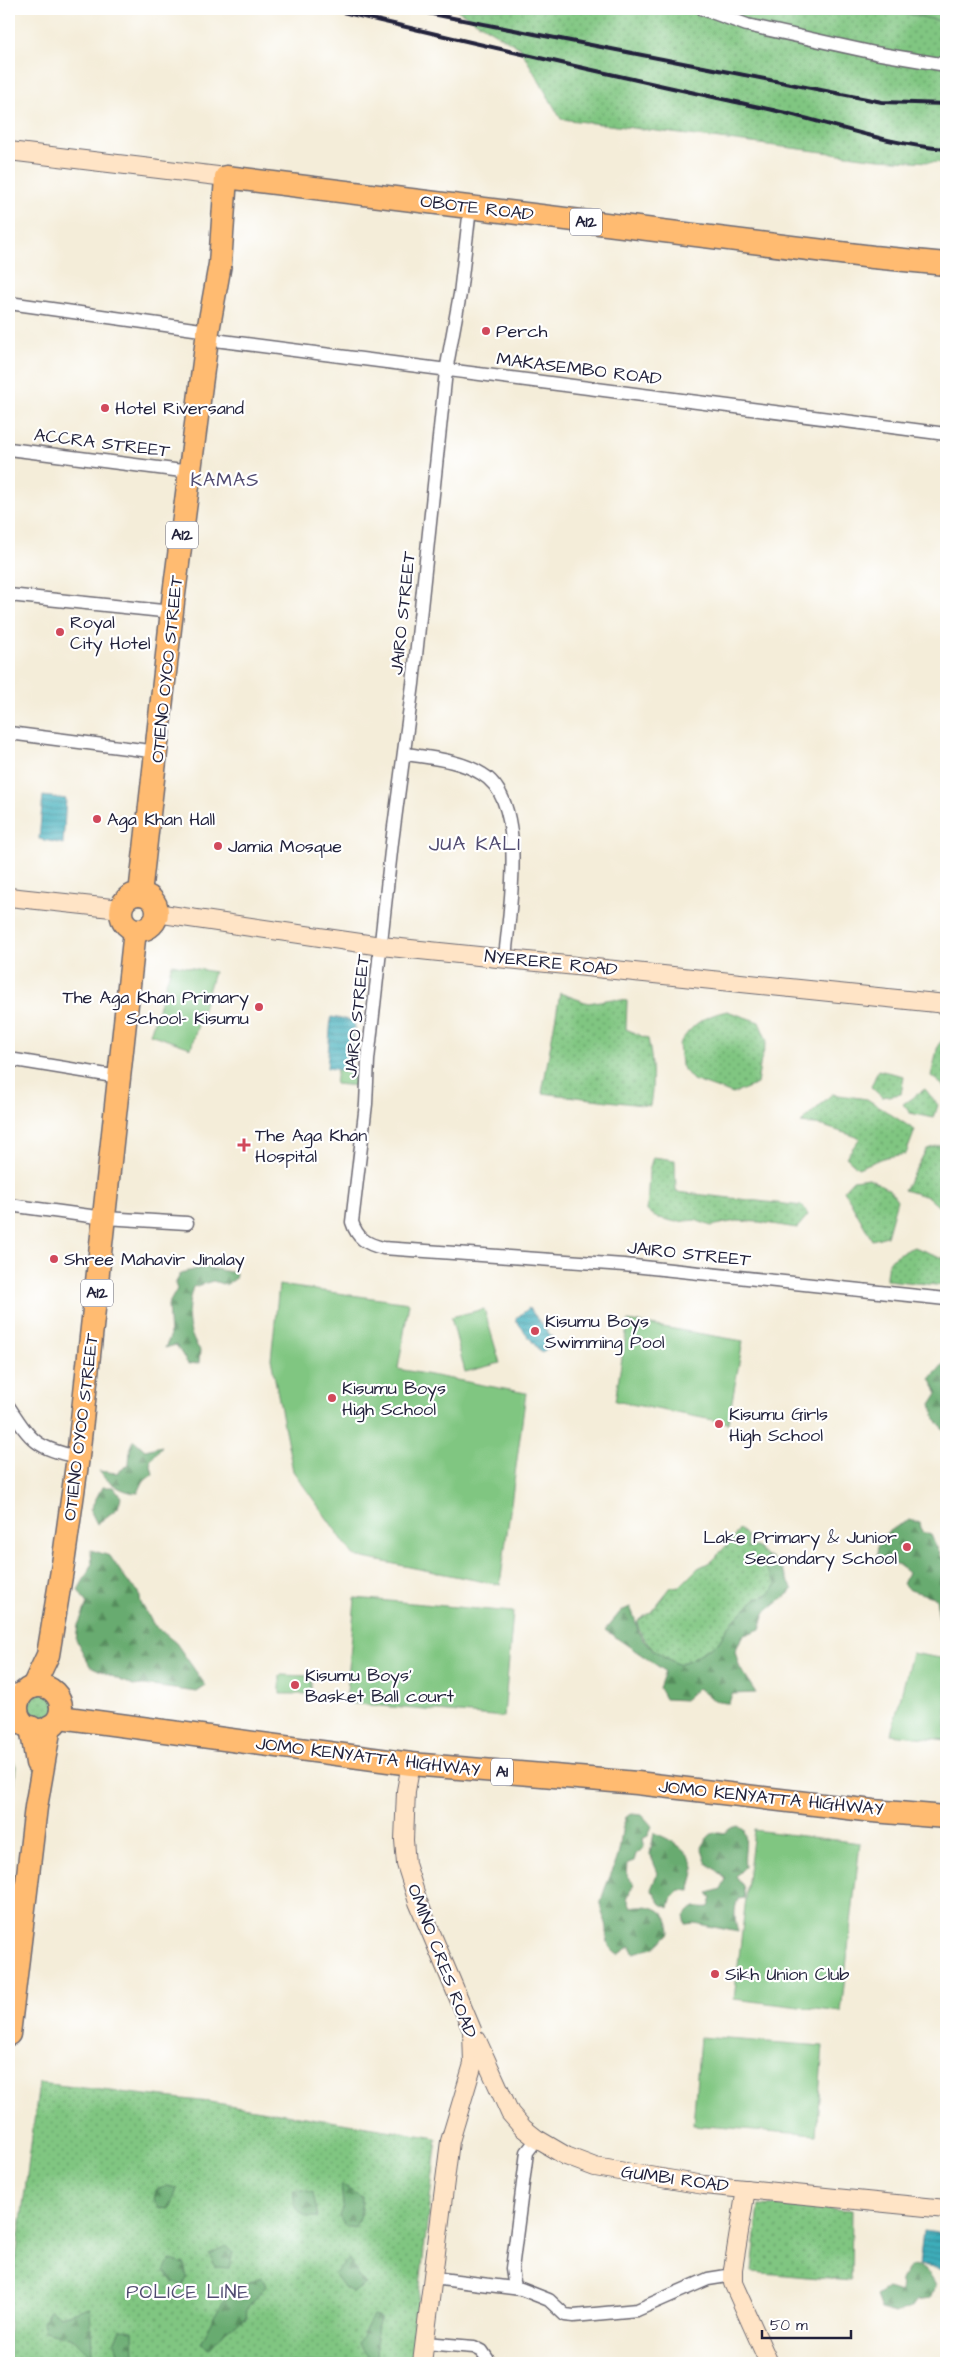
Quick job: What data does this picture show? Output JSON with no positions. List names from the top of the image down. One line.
{"streets":{"highway":["OBOTE ROAD","A12","OTIENO OYOO STREET","JOMO KENYATTA HIGHWAY","A1"],"street":["MAKASEMBO ROAD","ACCRA STREET","JAIRO STREET","NYERERE ROAD","OMINO CRES ROAD","GUMBI ROAD"]},"crossings":[["OBOTE ROAD","JAIRO STREET"],["OBOTE ROAD","OTIENO OYOO STREET"],["MAKASEMBO ROAD","JAIRO STREET"],["MAKASEMBO ROAD","OTIENO OYOO STREET"],["ACCRA STREET","OTIENO OYOO STREET"],["JAIRO STREET","NYERERE ROAD"],["OTIENO OYOO STREET","NYERERE ROAD"],["OTIENO OYOO STREET","JOMO KENYATTA HIGHWAY"],["JOMO KENYATTA HIGHWAY","OMINO CRES ROAD"],["OMINO CRES ROAD","GUMBI ROAD"]],"districts":["KAMAS","JUA KALI","POLICE LINE"],"places":{"other":["Perch","Hotel Riversand","Royal City Hotel","Aga Khan Hall","Jamia Mosque","The Aga Khan Primary School- Kisumu","Shree Mahavir Jinalay","Kisumu Boys Swimming Pool","Kisumu Boys High School","Kisumu Girls High School","Lake Primary & Junior Secondary School","Kisumu Boys' Basket Ball court","Sikh Union Club"],"health":["The Aga Khan Hospital"]},"scale_bar":"50 m"}
